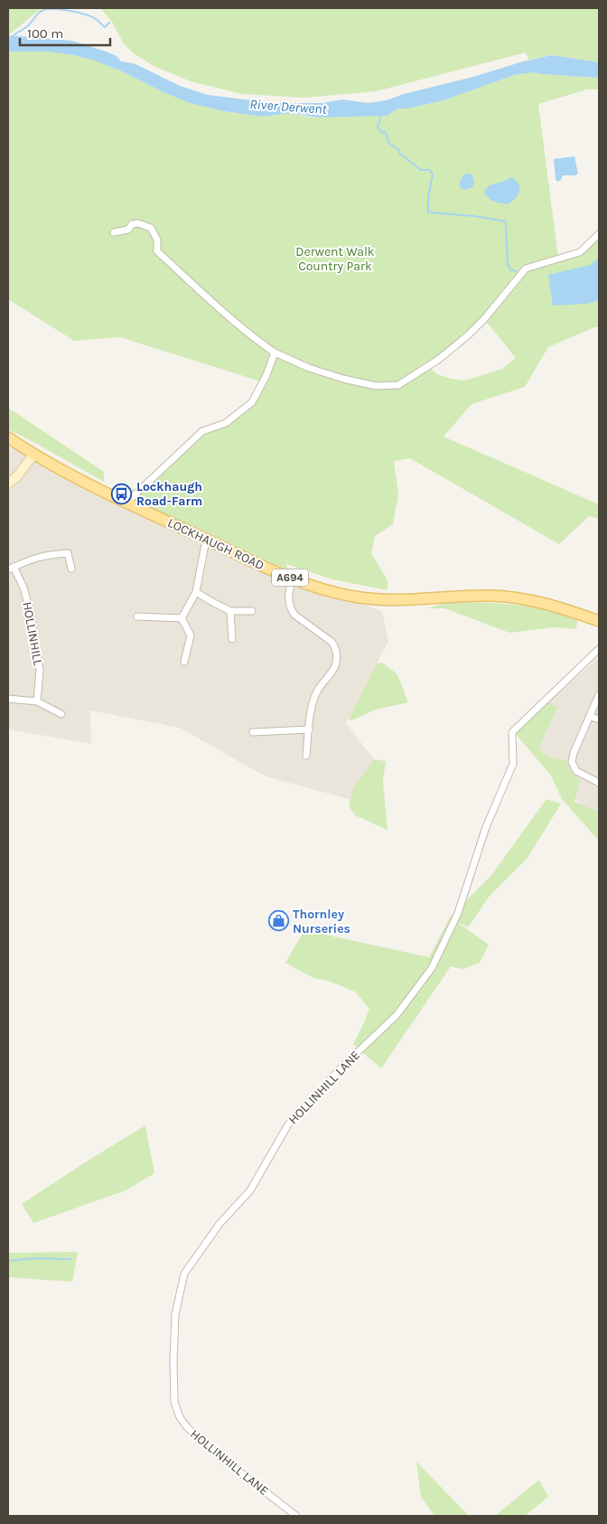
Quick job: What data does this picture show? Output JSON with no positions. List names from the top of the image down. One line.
{"streets":{"main road":["LOCKHAUGH ROAD","A694"],"street":["HOLLINHILL","HOLLINHILL LANE"]},"water":["River Derwent"],"parks":["Derwent Walk Country Park"],"places":{"bus stop":["Lockhaugh Road-Farm"],"shop":["Thornley Nurseries"]},"scale_bar":"100 m"}
